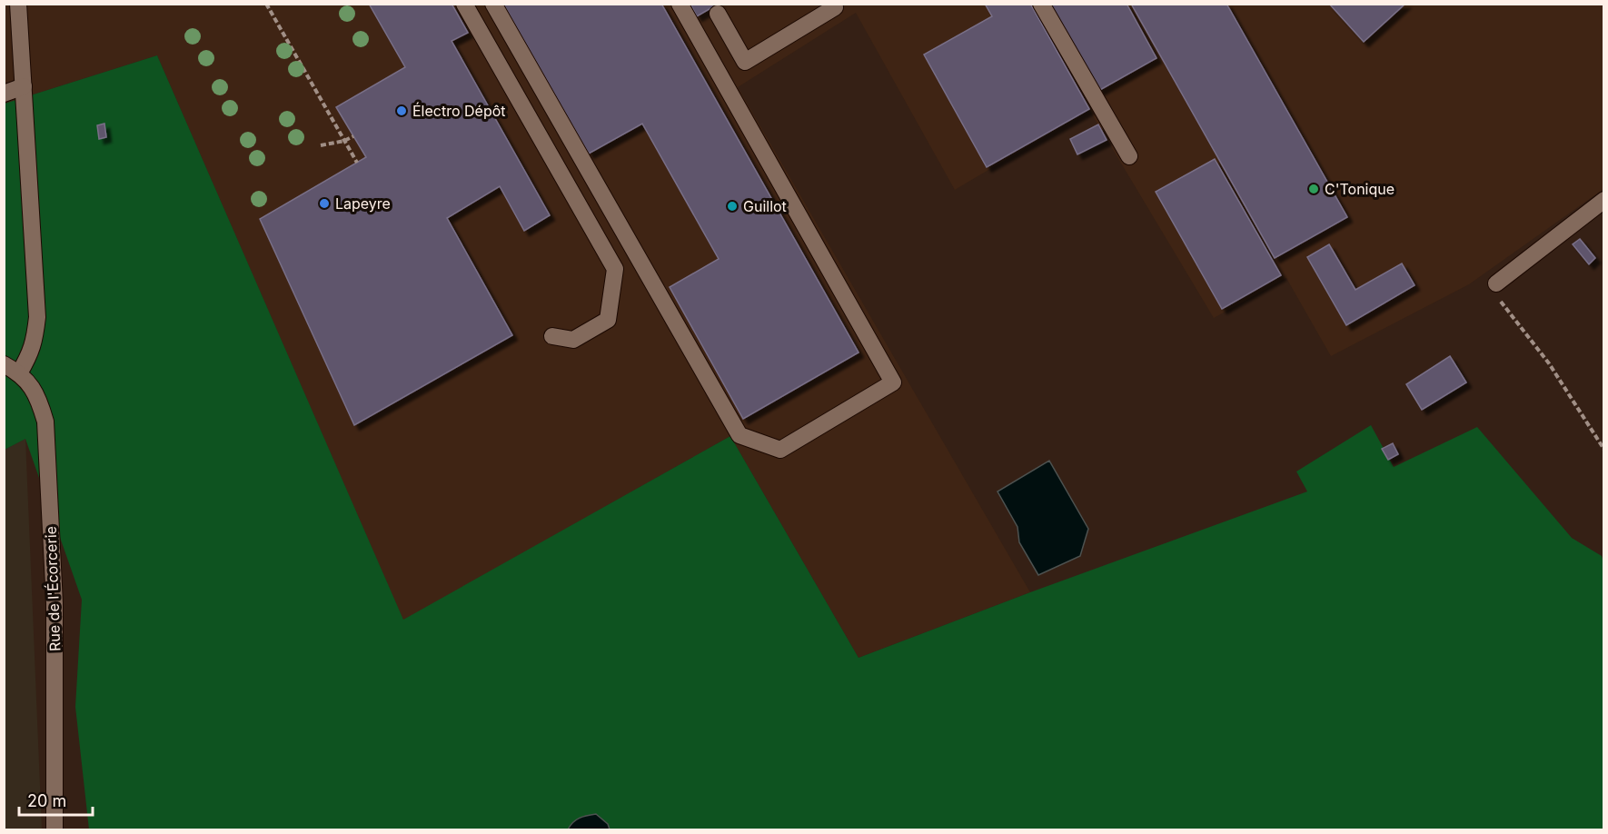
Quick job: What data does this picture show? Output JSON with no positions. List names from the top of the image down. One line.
{"streets":{"street":["Rue de l'Écorcerie"]},"places":["Électro Dépôt","C'Tonique","Lapeyre","Guillot"],"scale_bar":"20 m"}
